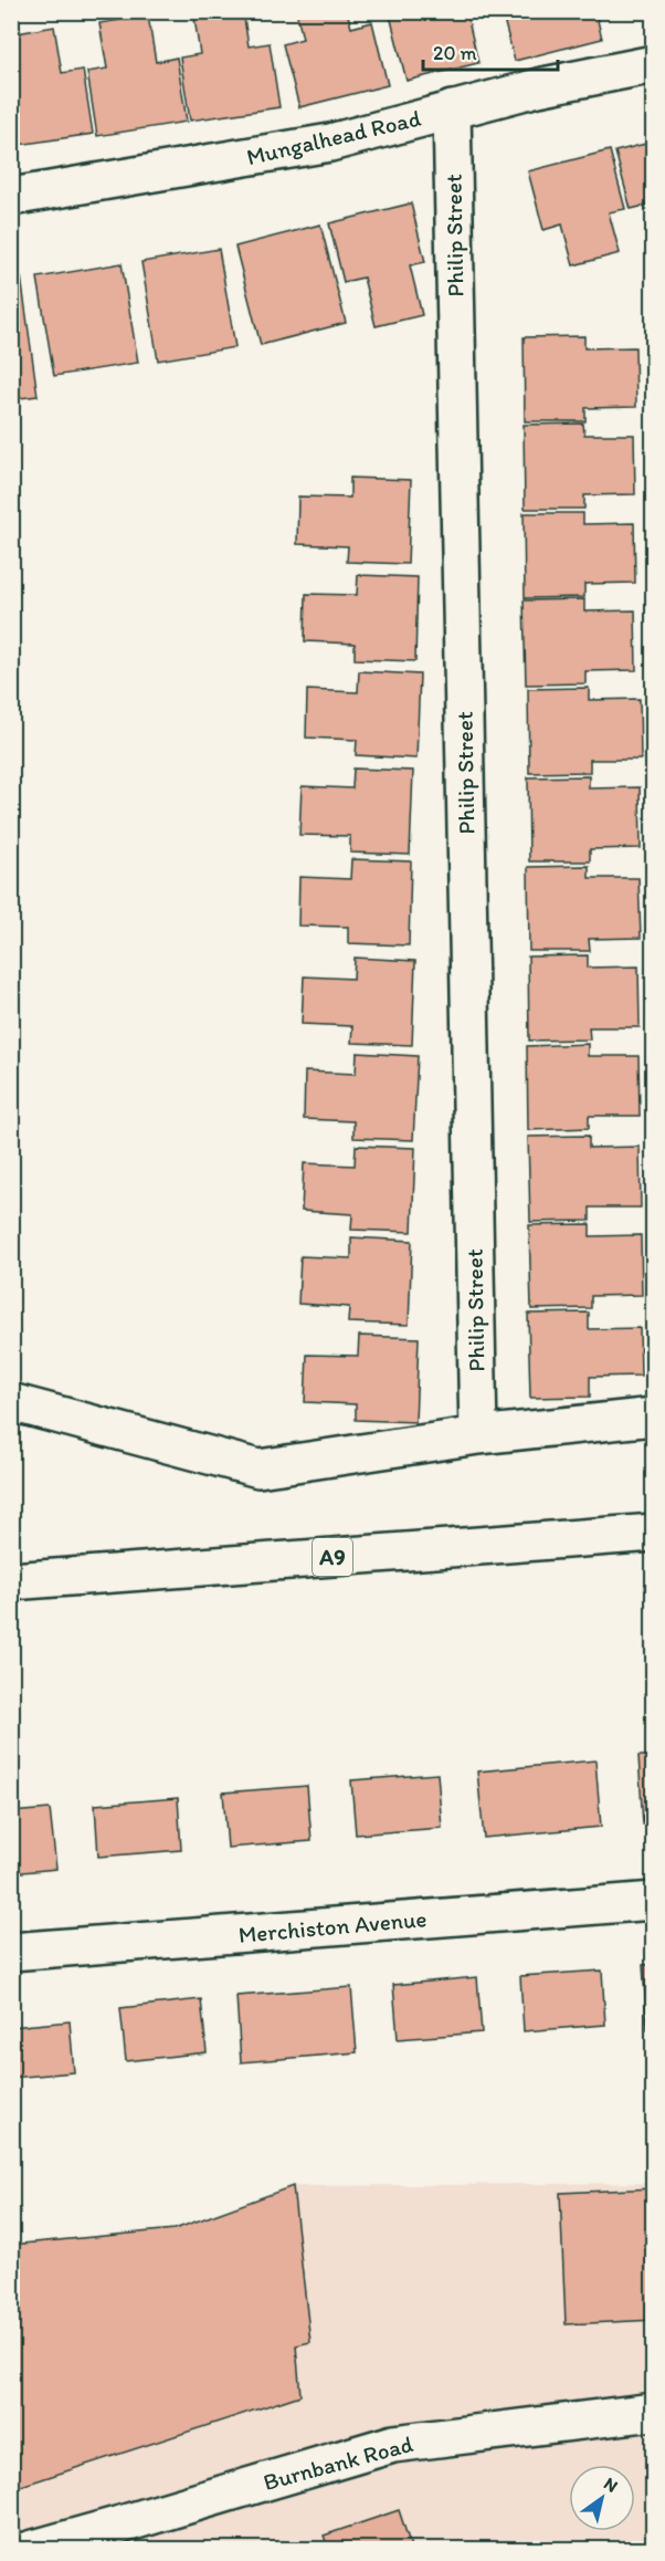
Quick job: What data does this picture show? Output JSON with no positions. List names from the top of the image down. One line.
{"streets":{"street":["Mungalhead Road","Philip Street","A9","Merchiston Avenue","Burnbank Road"]},"crossings":[["Mungalhead Road","Philip Street"]],"scale_bar":"20 m","north":"top right"}
